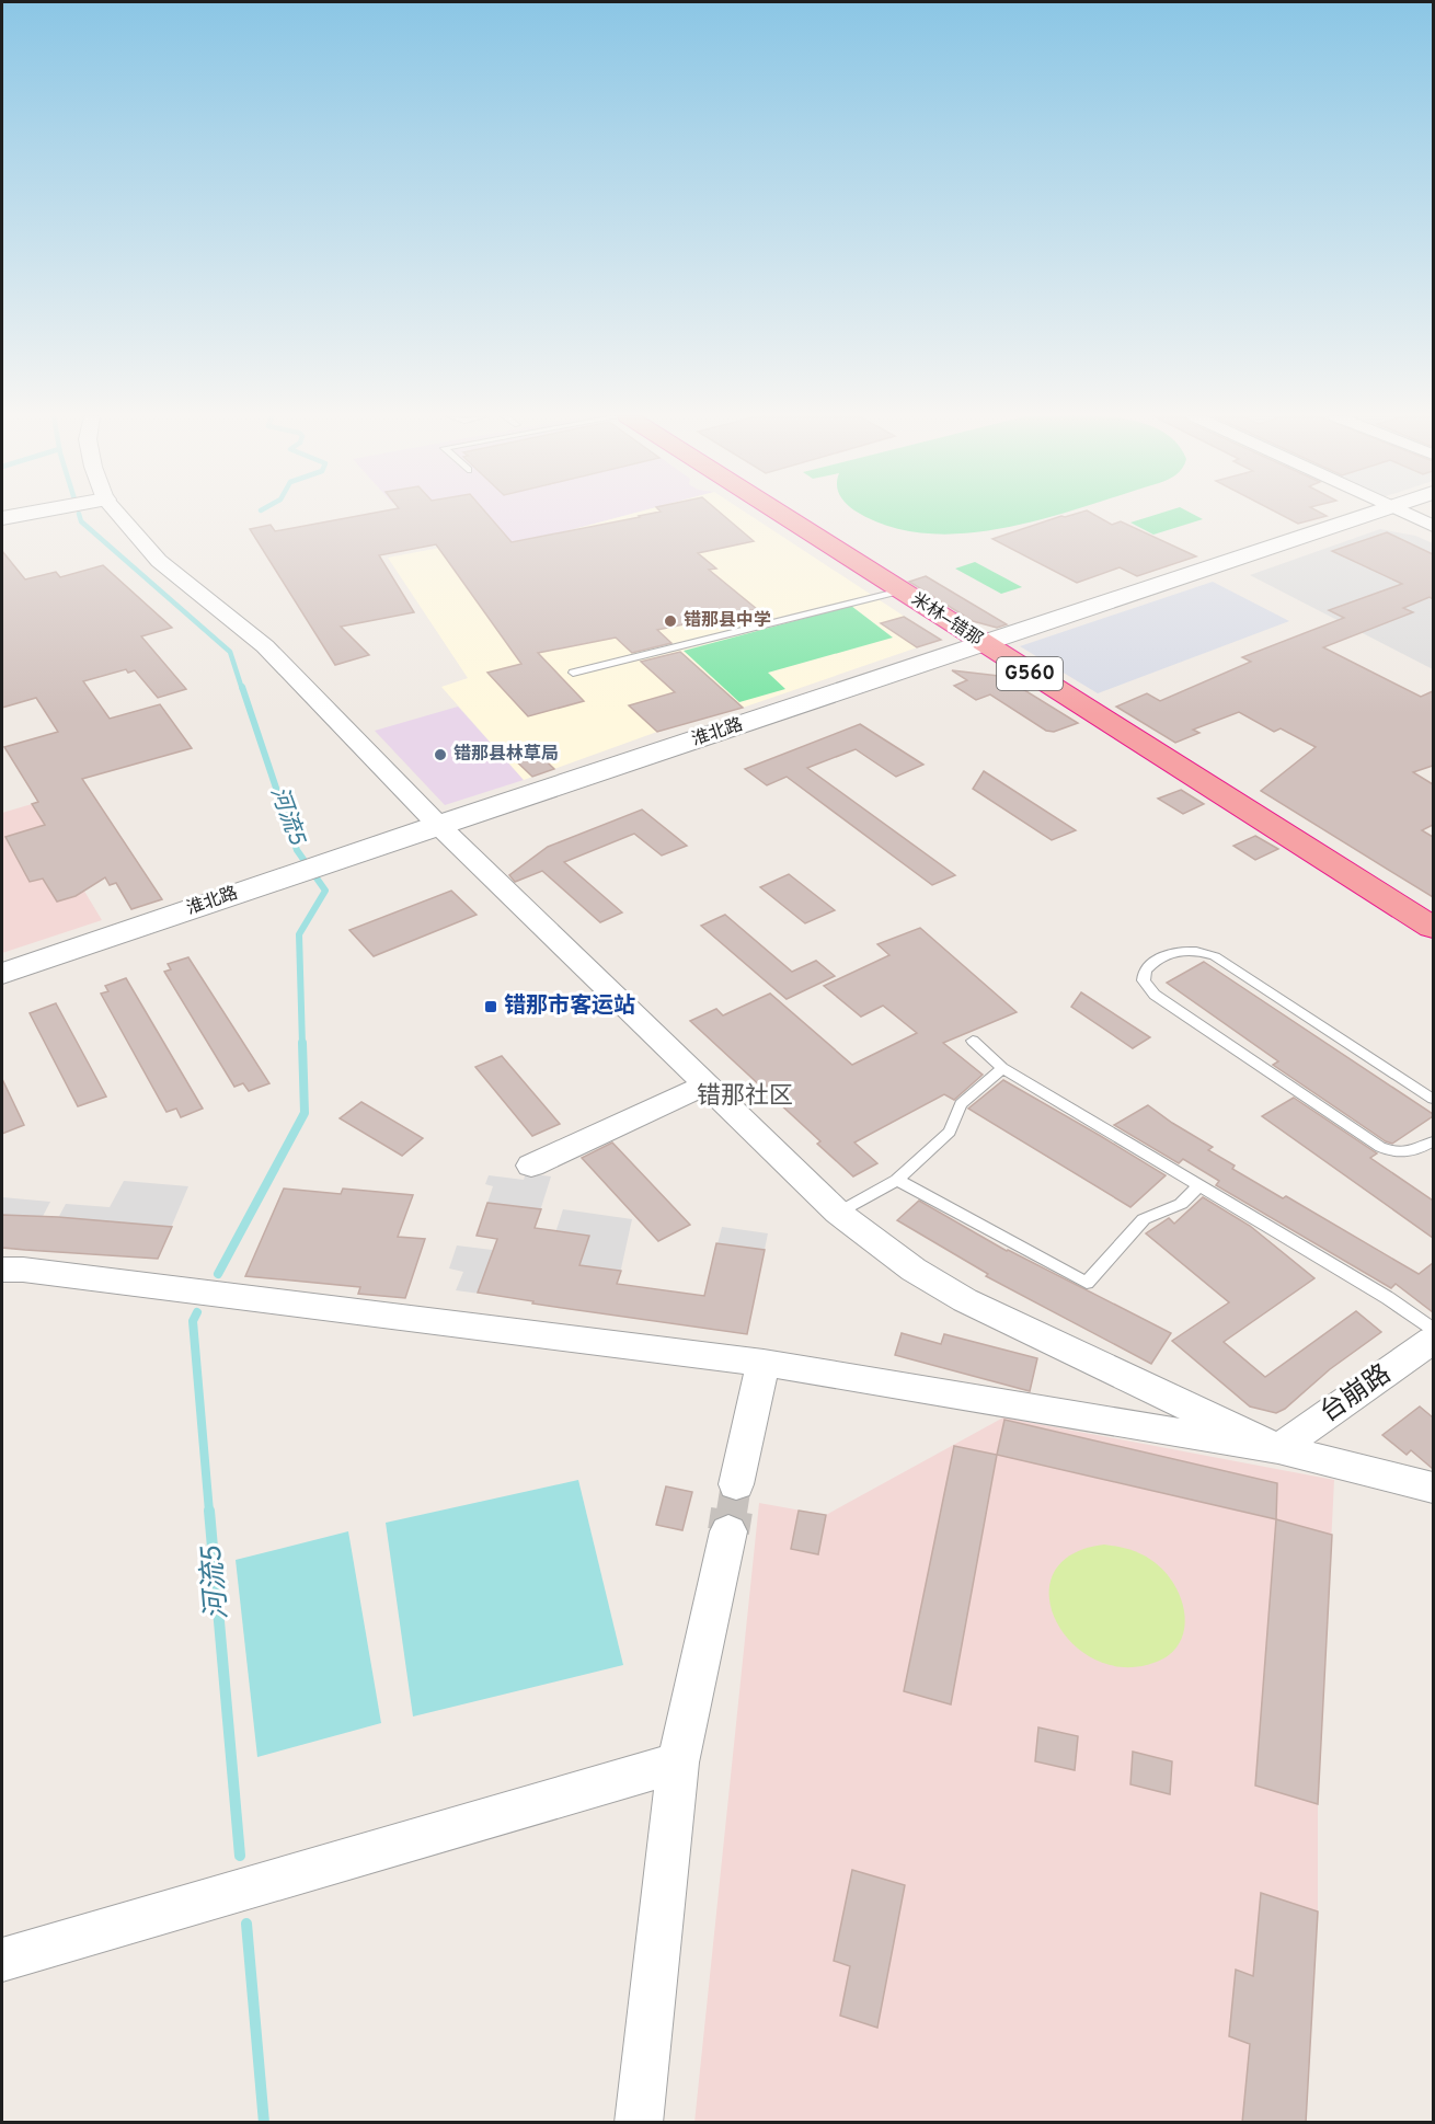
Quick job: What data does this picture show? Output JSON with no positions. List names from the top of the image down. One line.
{"streets":{"highway":["米林—错那","G560"],"street":["淮北路","台崩路"]},"crossings":[["米林—错那","淮北路"]],"districts":["错那社区"],"water":["河流5"],"places":{"other":["错那县中学","错那县林草局"],"transit":["错那市客运站"]}}
